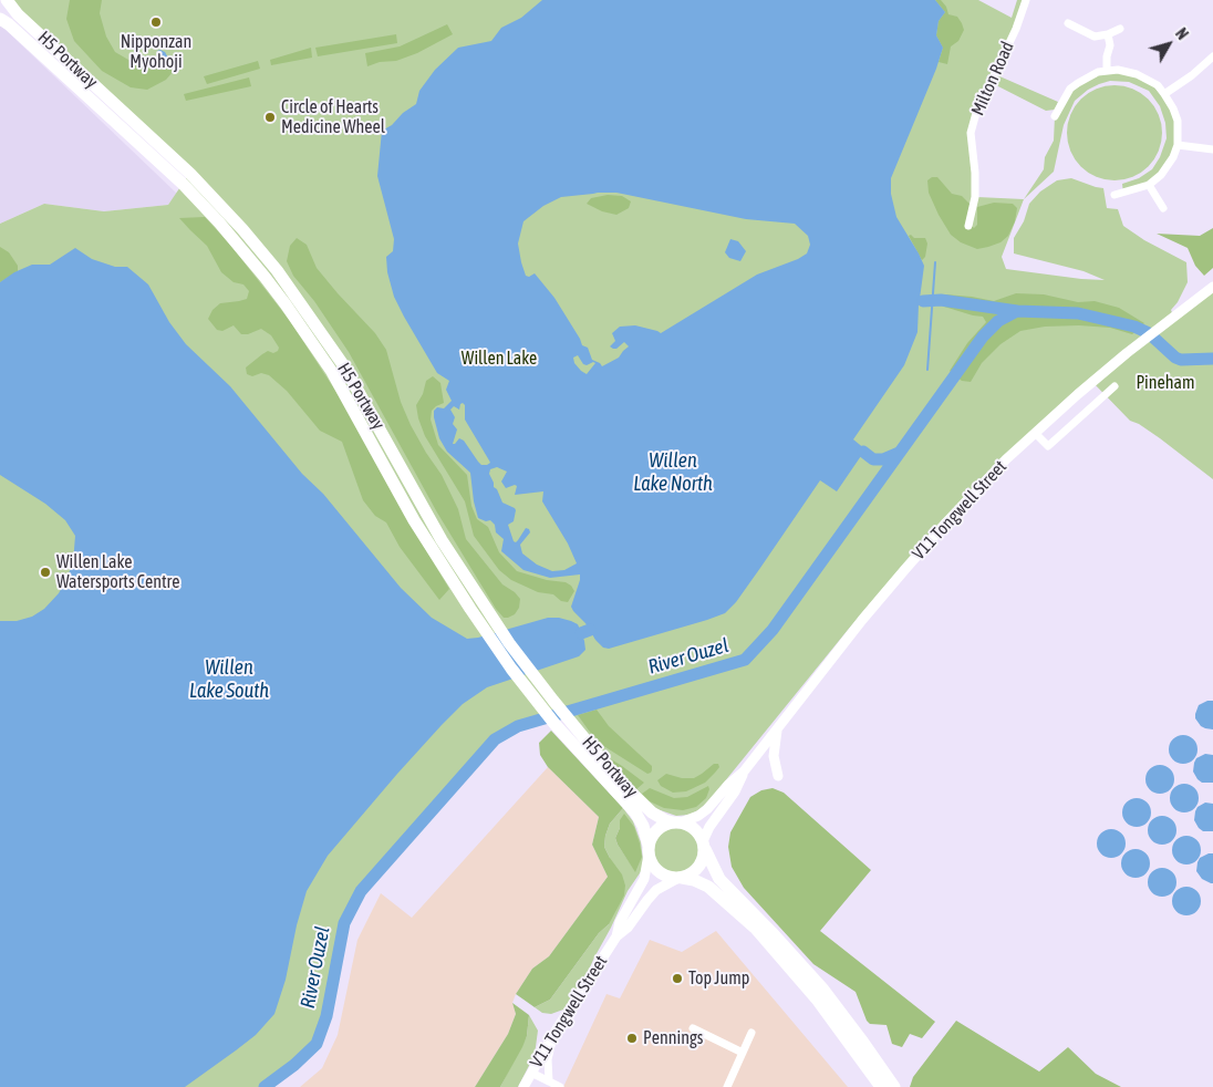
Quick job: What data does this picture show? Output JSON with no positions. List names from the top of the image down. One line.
{"streets":{"main road":["H5 Portway"],"street":["Milton Road","V11 Tongwell Street"]},"crossings":[["H5 Portway","V11 Tongwell Street"]],"water":["Willen Lake North","River Ouzel","Willen Lake South"],"parks":["Willen Lake","Pineham"],"places":["Nipponzan Myohoji","Circle of Hearts Medicine Wheel","Willen Lake Watersports Centre","Top Jump","Pennings"],"north":"top right"}
